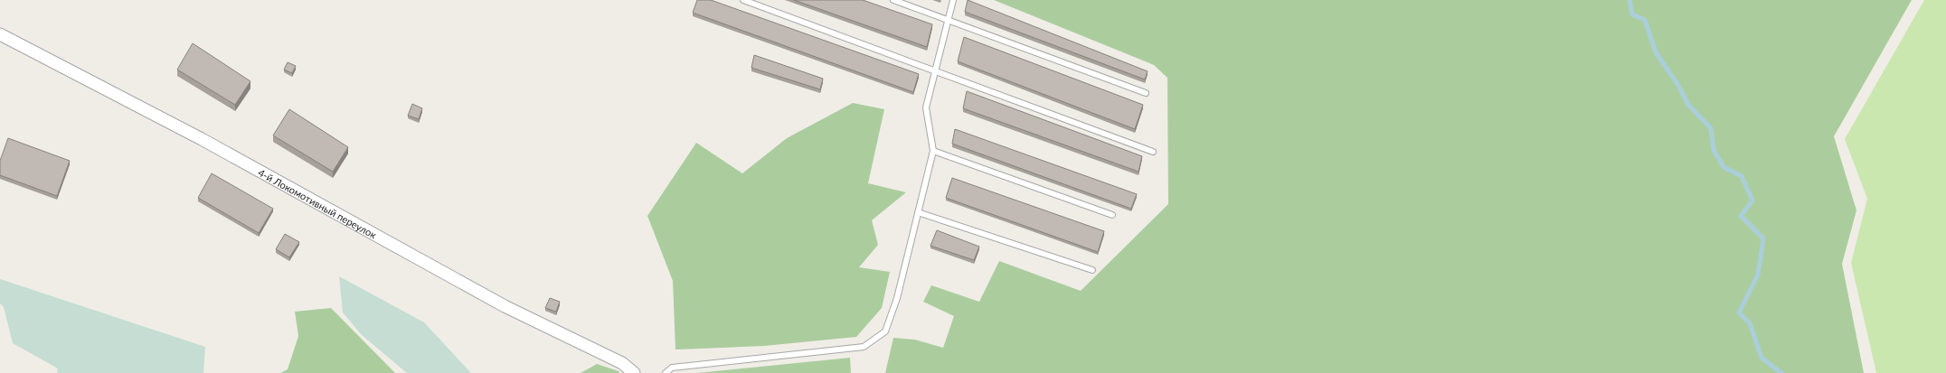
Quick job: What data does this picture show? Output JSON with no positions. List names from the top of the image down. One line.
{"streets":{"street":["4-й Локомотивный переулок"]}}
